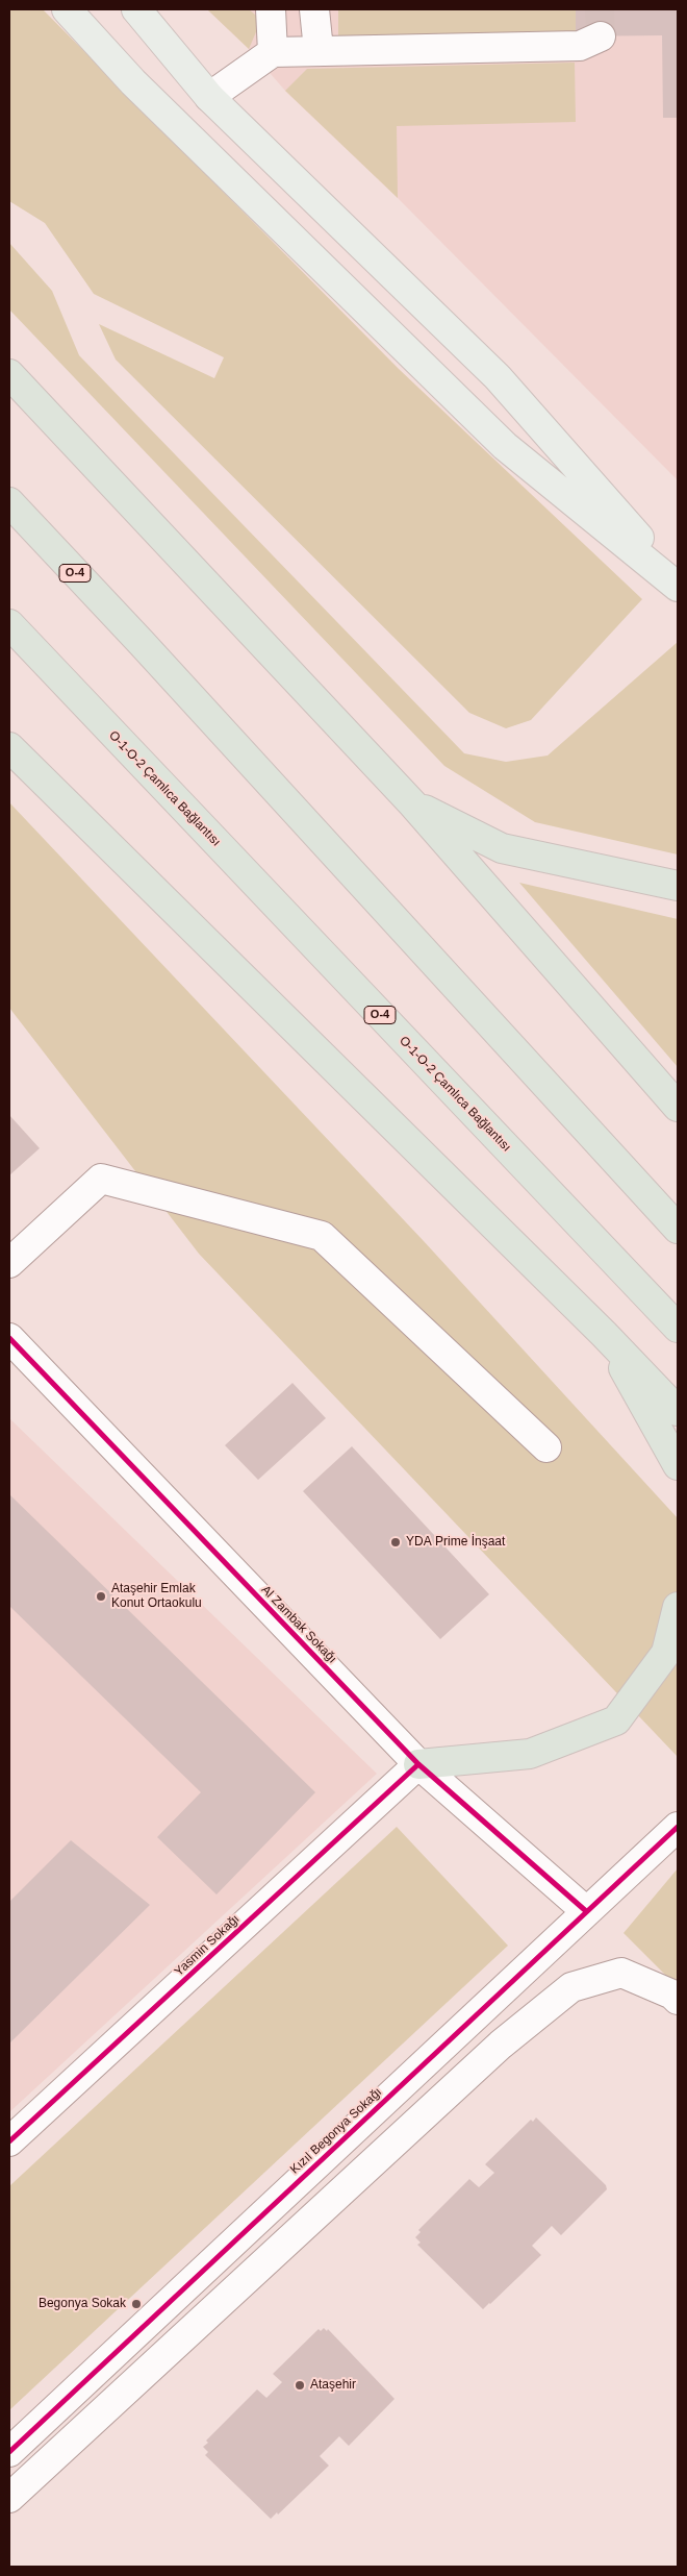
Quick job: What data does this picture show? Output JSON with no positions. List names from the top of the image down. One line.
{"streets":{"highway":["O-4","O-1-O-2 Çamlıca Bağlantısı"],"street":["Al Zambak Sokağı","Yasmin Sokağı","Kızıl Begonya Sokağı"]},"crossings":[["Al Zambak Sokağı","Yasmin Sokağı"],["Al Zambak Sokağı","Kızıl Begonya Sokağı"]],"places":["YDA Prime İnşaat","Ataşehir Emlak Konut Ortaokulu","Begonya Sokak","Ataşehir"]}
